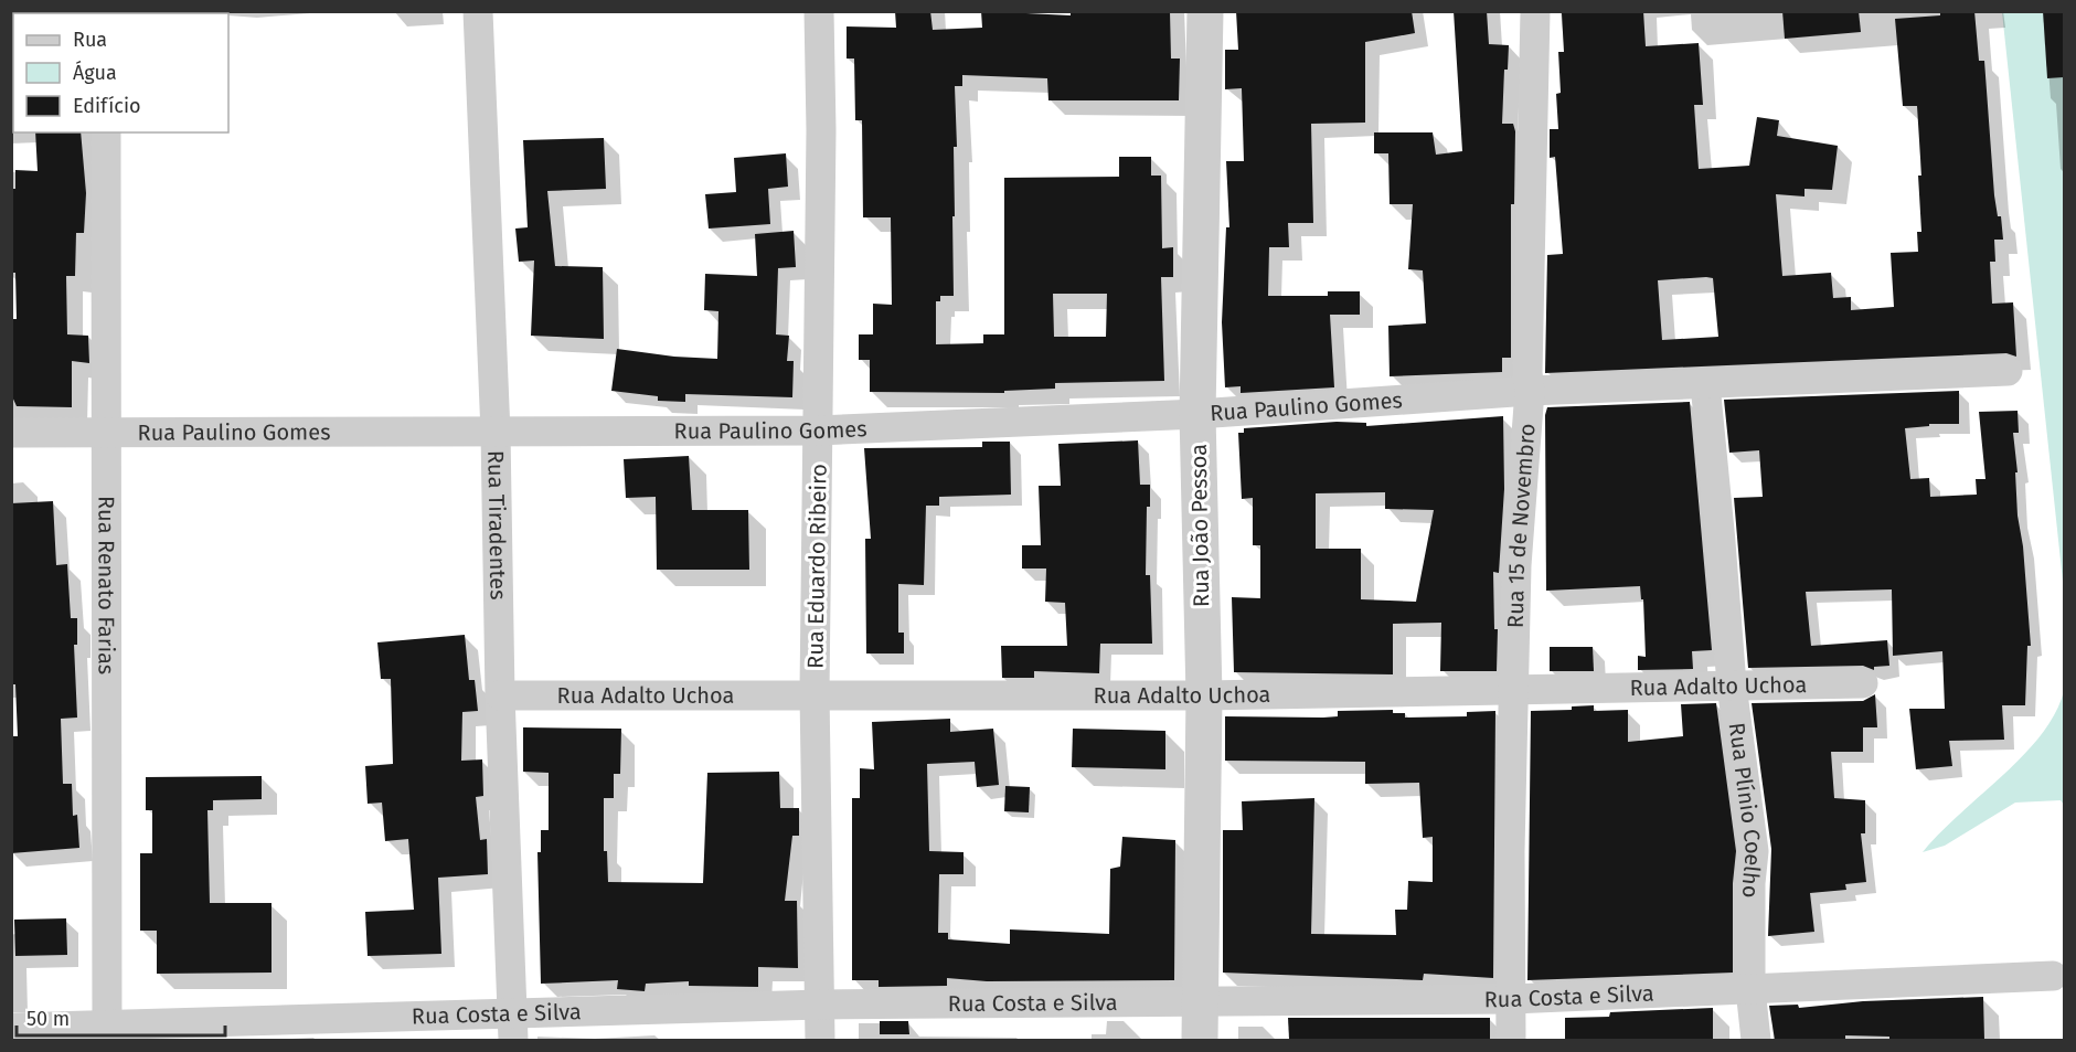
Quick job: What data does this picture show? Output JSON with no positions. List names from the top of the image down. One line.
{"streets":{"street":["Rua Paulino Gomes","Rua Tiradentes","Rua João Pessoa","Rua 15 de Novembro","Rua Eduardo Ribeiro","Rua Renato Farias","Rua Adalto Uchoa","Rua Plínio Coelho","Rua Costa e Silva"]},"crossings":[["Rua Paulino Gomes","Rua Tiradentes"],["Rua Paulino Gomes","Rua João Pessoa"],["Rua Paulino Gomes","Rua 15 de Novembro"],["Rua Paulino Gomes","Rua Eduardo Ribeiro"],["Rua Paulino Gomes","Rua Renato Farias"],["Rua Paulino Gomes","Rua Plínio Coelho"],["Rua Tiradentes","Rua Adalto Uchoa"],["Rua Tiradentes","Rua Costa e Silva"],["Rua João Pessoa","Rua Adalto Uchoa"],["Rua João Pessoa","Rua Costa e Silva"],["Rua 15 de Novembro","Rua Adalto Uchoa"],["Rua 15 de Novembro","Rua Costa e Silva"],["Rua Eduardo Ribeiro","Rua Adalto Uchoa"],["Rua Eduardo Ribeiro","Rua Costa e Silva"],["Rua Renato Farias","Rua Costa e Silva"],["Rua Adalto Uchoa","Rua Plínio Coelho"],["Rua Plínio Coelho","Rua Costa e Silva"]],"legend":["Rua","Água","Edifício"],"scale_bar":"50 m"}
